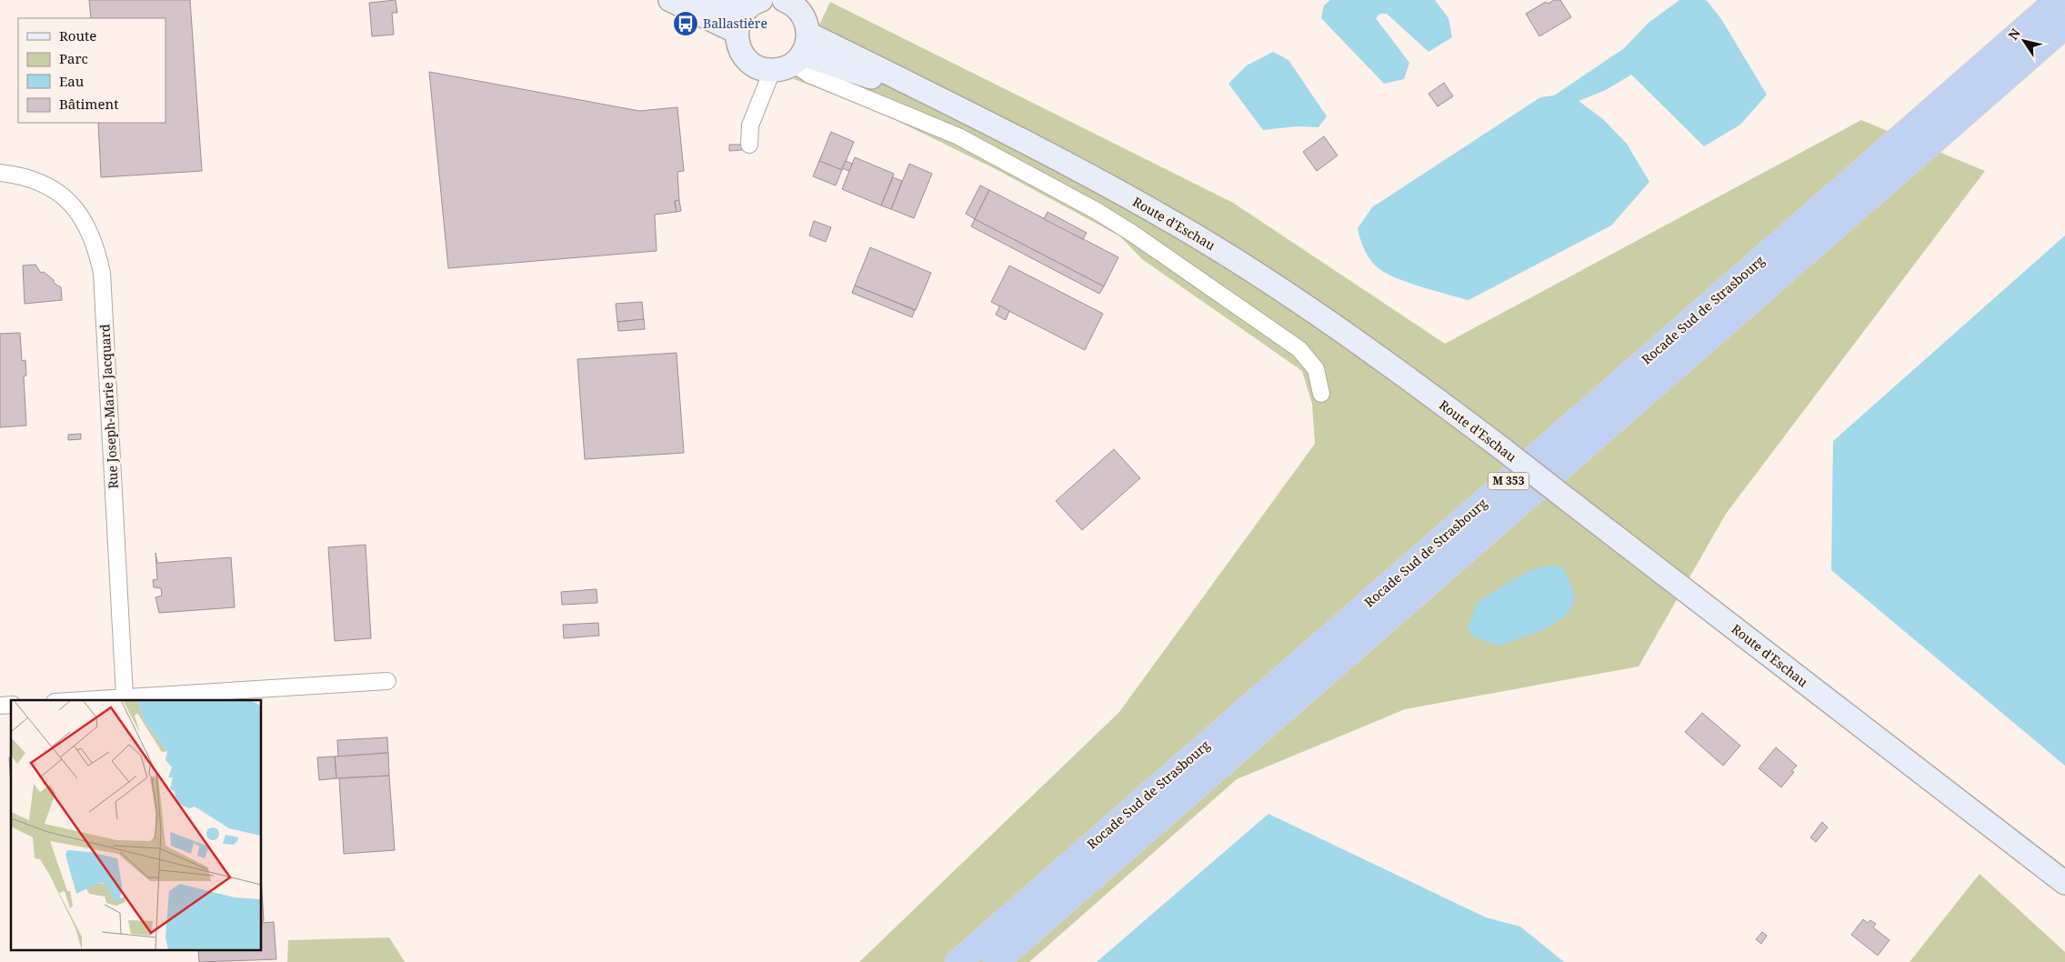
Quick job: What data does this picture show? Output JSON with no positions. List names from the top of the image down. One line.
{"streets":{"highway":["Rocade Sud de Strasbourg","M 353"],"main road":["Route d'Eschau"],"street":["Rue Joseph-Marie Jacquard"]},"places":{"bus stop":["Ballastière"]},"legend":["Route","Parc","Eau","Bâtiment"],"north":"top left"}
